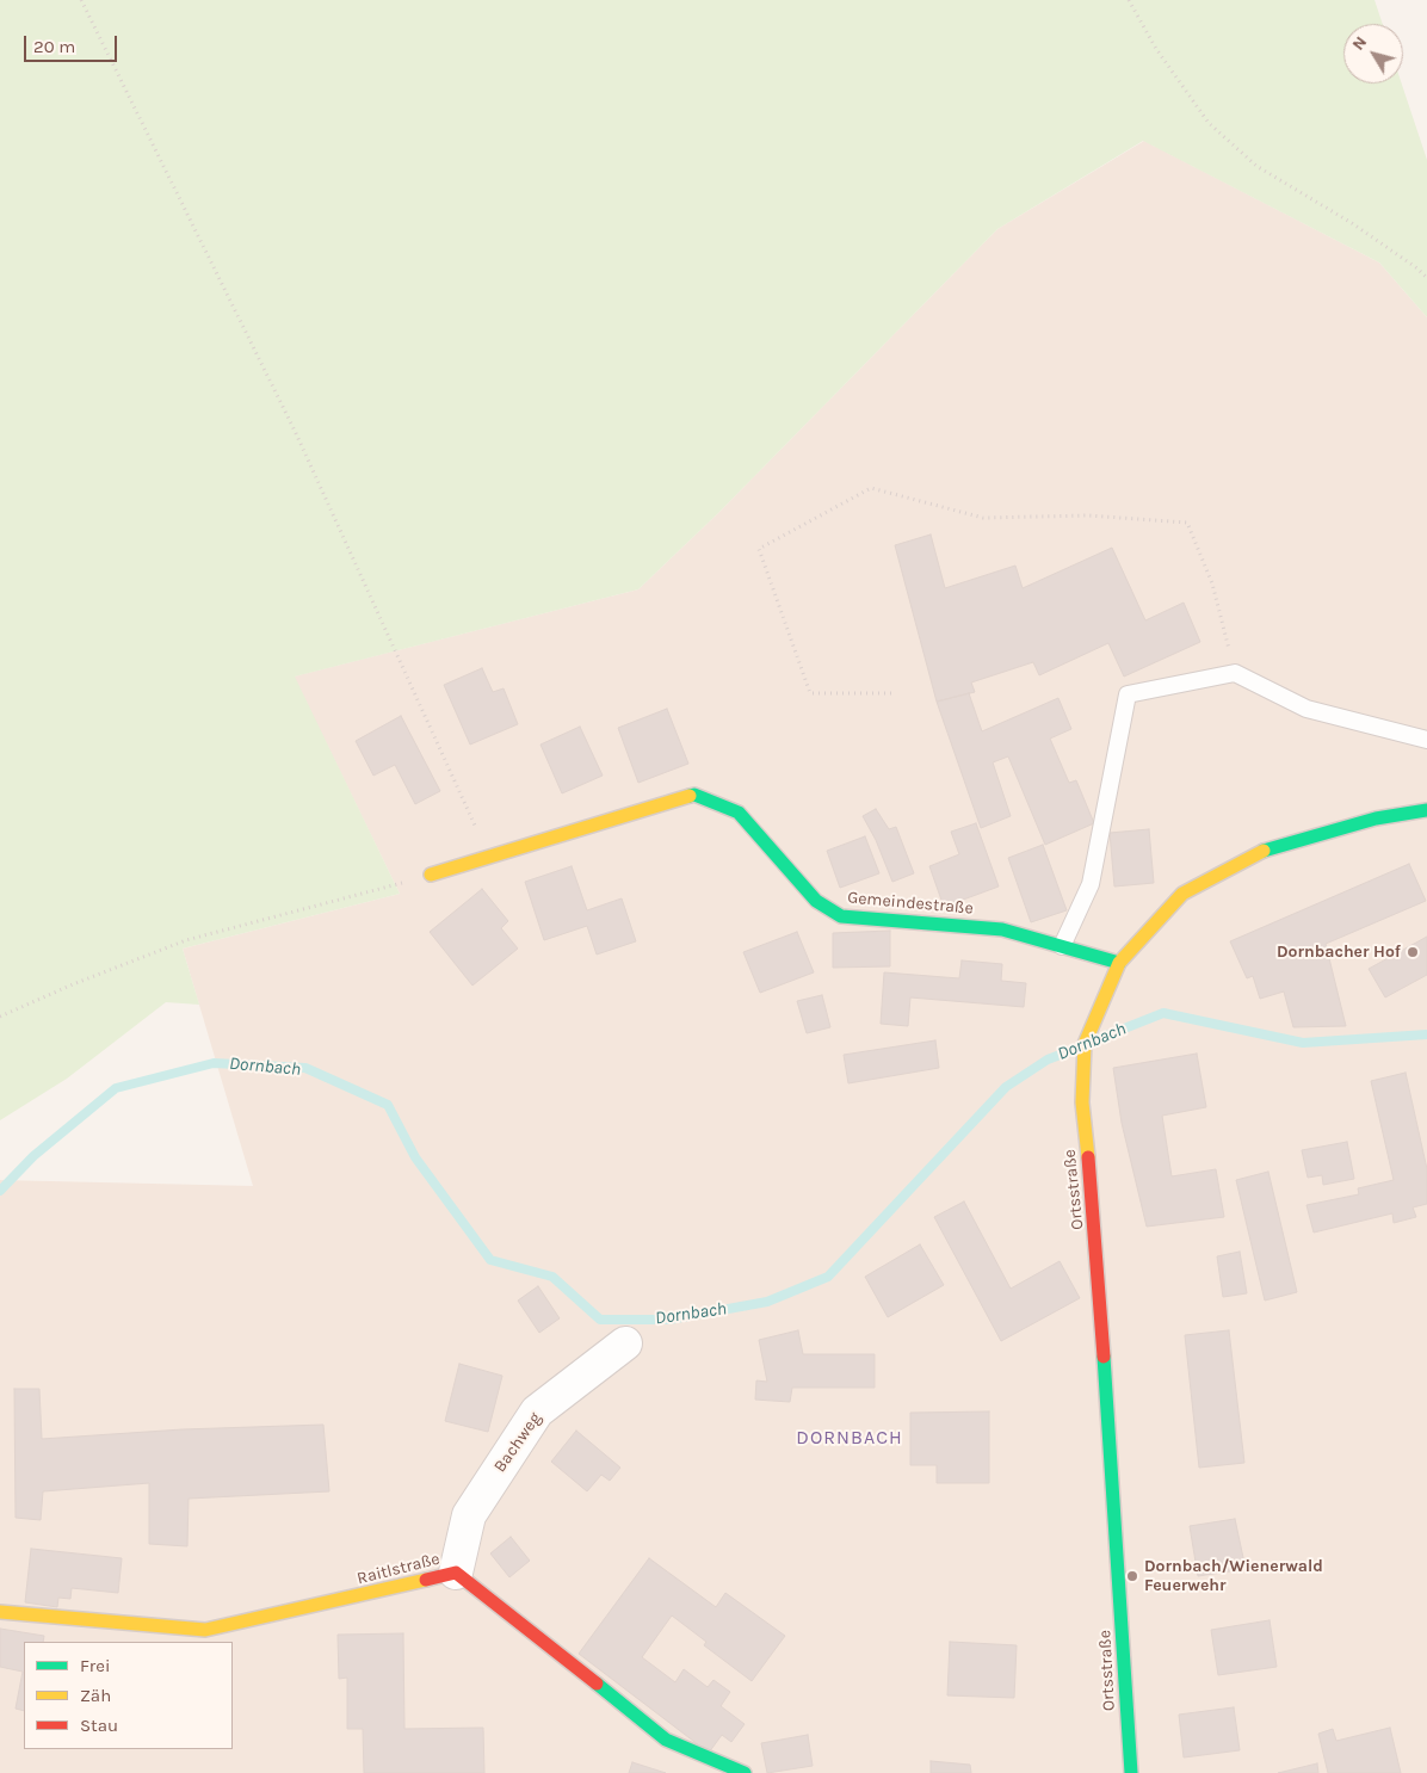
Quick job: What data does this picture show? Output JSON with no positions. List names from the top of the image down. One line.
{"streets":{"street":["Gemeindestraße","Ortsstraße","Bachweg","Raitlstraße"]},"crossings":[["Gemeindestraße","Ortsstraße"],["Bachweg","Raitlstraße"]],"districts":["DORNBACH"],"water":["Dornbach"],"places":["Dornbacher Hof","Dornbach/Wienerwald Feuerwehr"],"legend":["Frei","Zäh","Stau"],"scale_bar":"20 m","north":"top left"}
